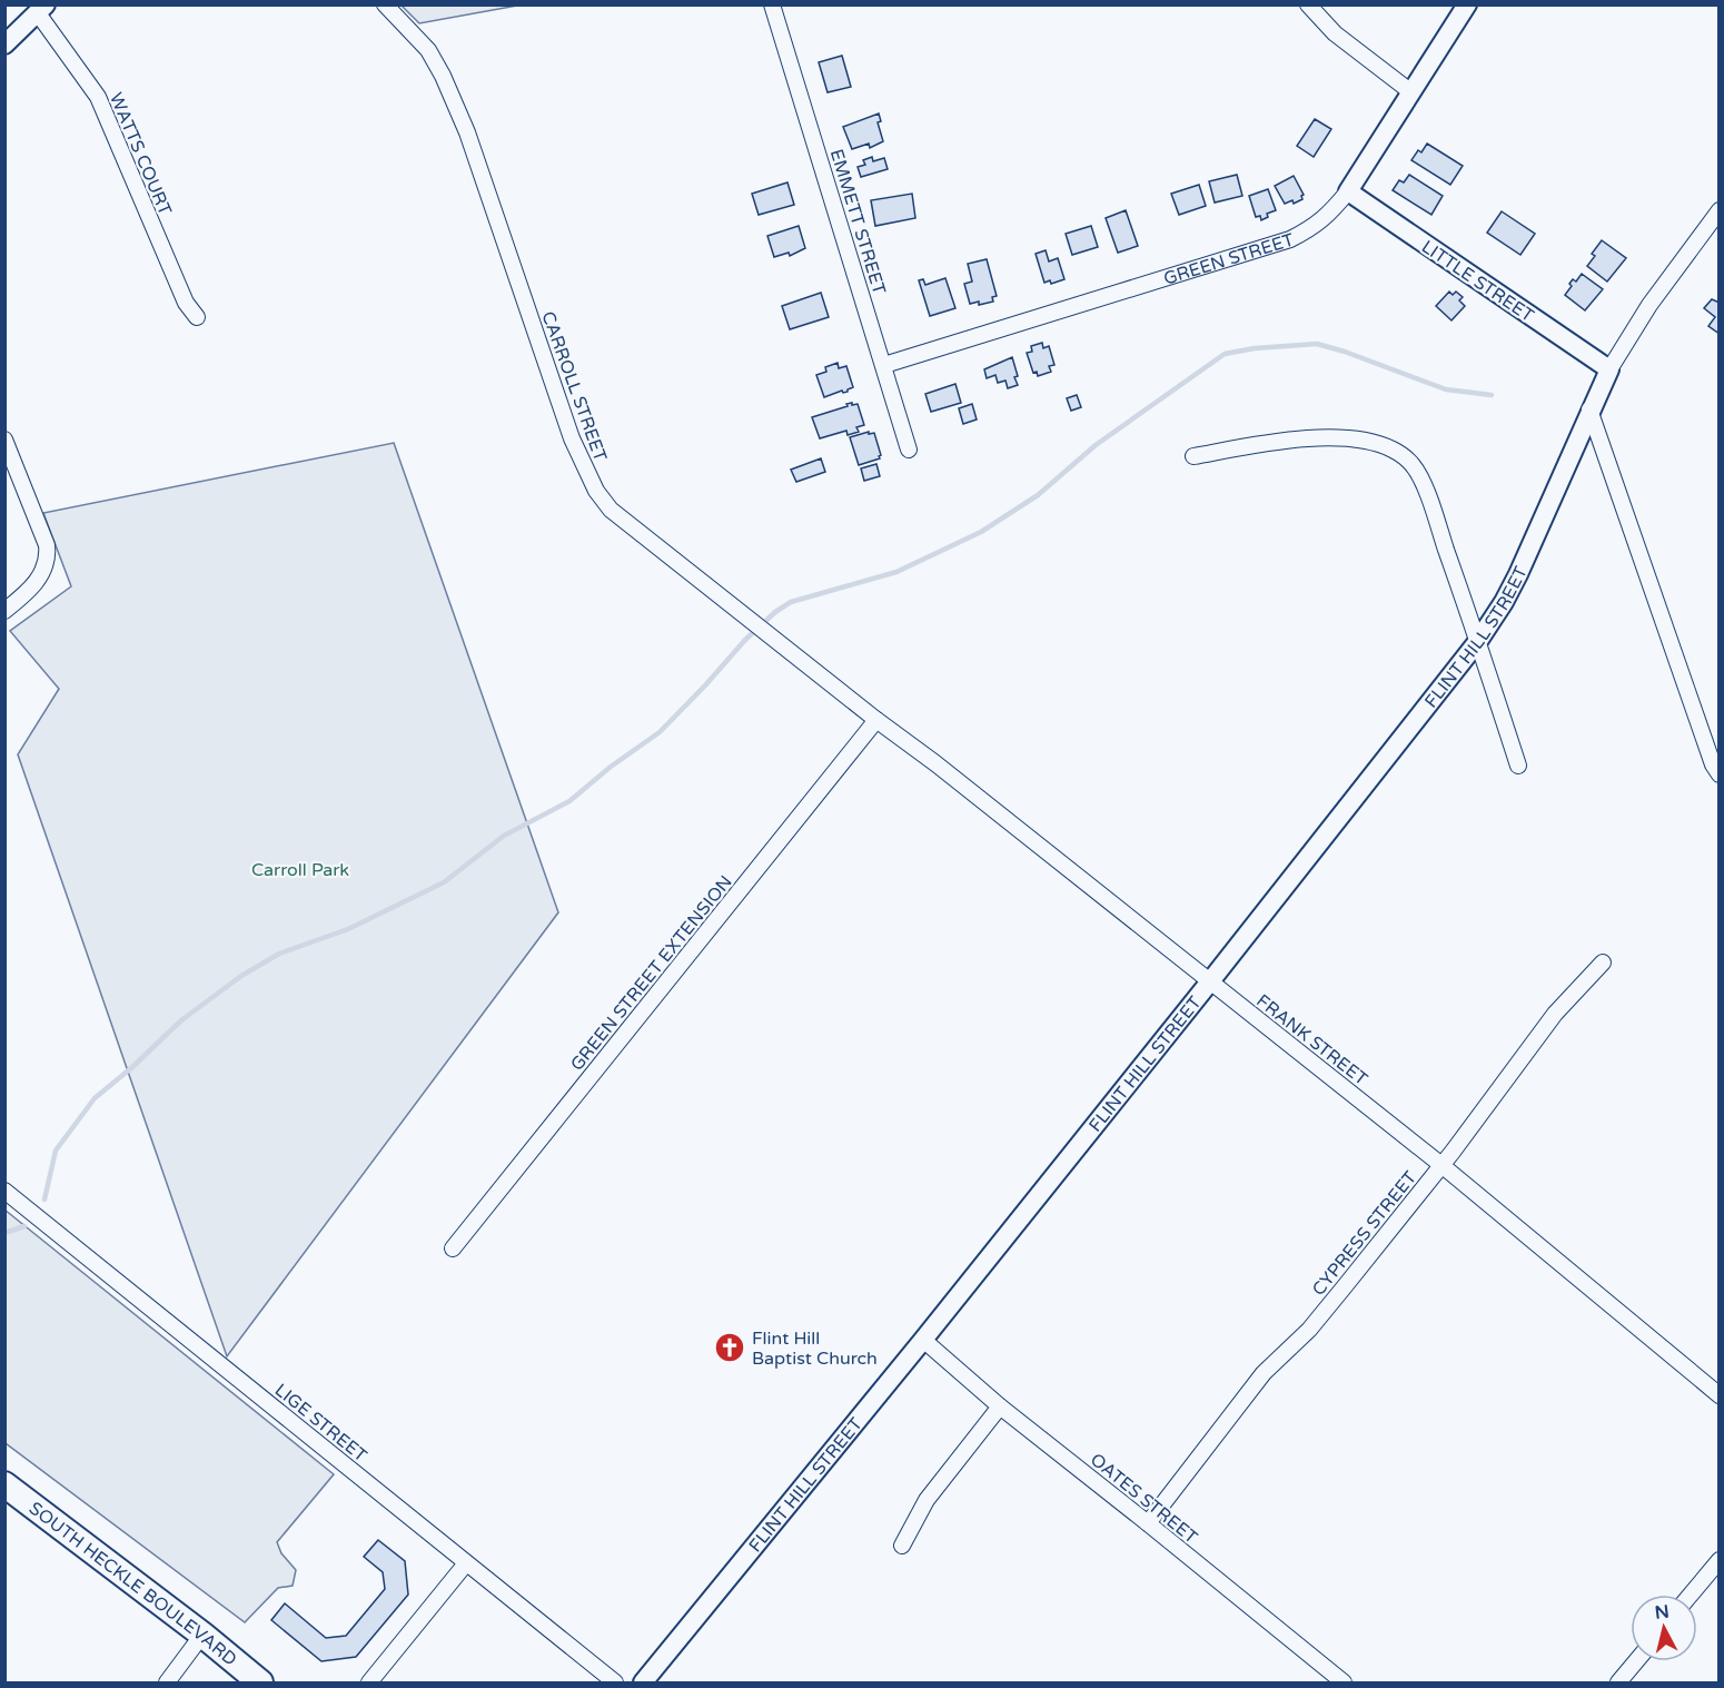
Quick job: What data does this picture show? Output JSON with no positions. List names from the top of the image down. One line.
{"streets":{"highway":["SOUTH HECKLE BOULEVARD"],"street":["WATTS COURT","EMMETT STREET","GREEN STREET","LITTLE STREET","CARROLL STREET","FLINT HILL STREET","GREEN STREET EXTENSION","FRANK STREET","CYPRESS STREET","LIGE STREET","OATES STREET"]},"crossings":[["EMMETT STREET","GREEN STREET"],["GREEN STREET","LITTLE STREET"],["LITTLE STREET","FLINT HILL STREET"],["CARROLL STREET","GREEN STREET EXTENSION"],["CARROLL STREET","FRANK STREET"],["FLINT HILL STREET","FRANK STREET"],["FLINT HILL STREET","OATES STREET"],["GREEN STREET EXTENSION","FRANK STREET"],["FRANK STREET","CYPRESS STREET"],["CYPRESS STREET","OATES STREET"]],"parks":["Carroll Park"],"places":{"church":["Flint Hill Baptist Church"]},"north":"top"}
